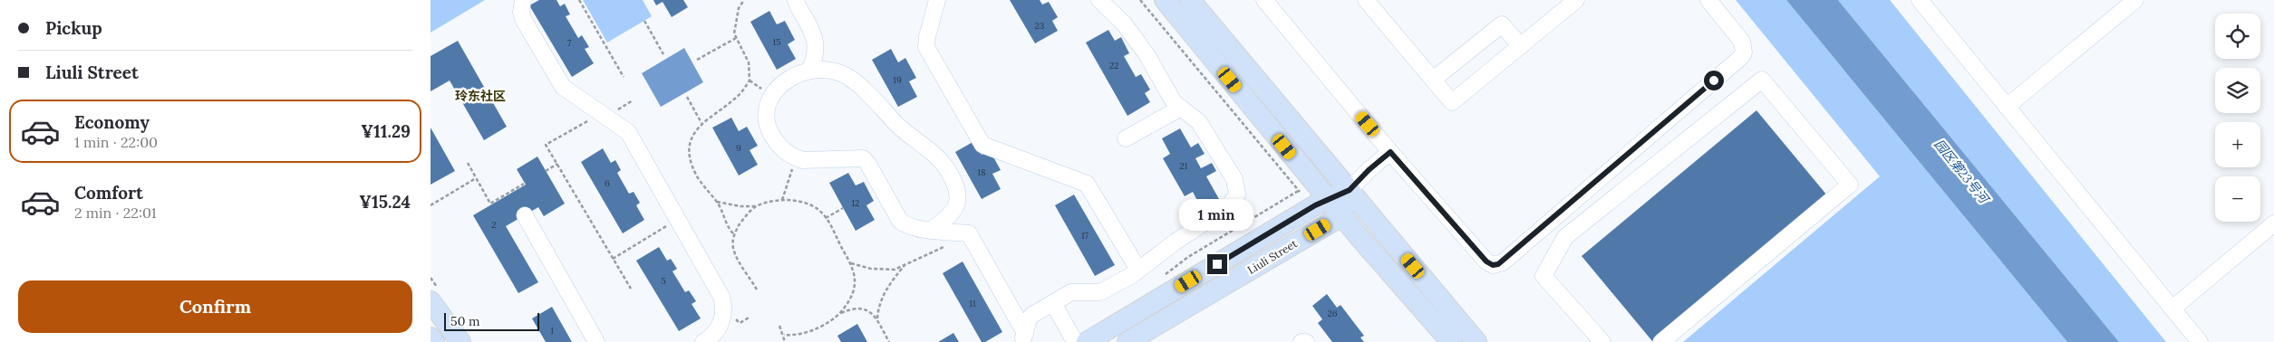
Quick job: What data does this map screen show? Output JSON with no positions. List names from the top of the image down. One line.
{"streets":{"main road":["Liuli Street"]},"districts":["玲东社区"],"water":["园区第23号河"],"house_numbers":["23","15","7","22","19","9","21","18","6","12","2","17","5","11","26","1"],"scale_bar":"50 m","page":{"banner":["Pickup","Liuli Street"],"map_buttons":["+","−"],"list":[{"name":"Economy","note":"1 min · 22:00","value":"¥11.29"},{"name":"Comfort","note":"2 min · 22:01","value":"¥15.24"}],"bubble":"1 min","buttons":"Confirm","scale":"50 m"}}
